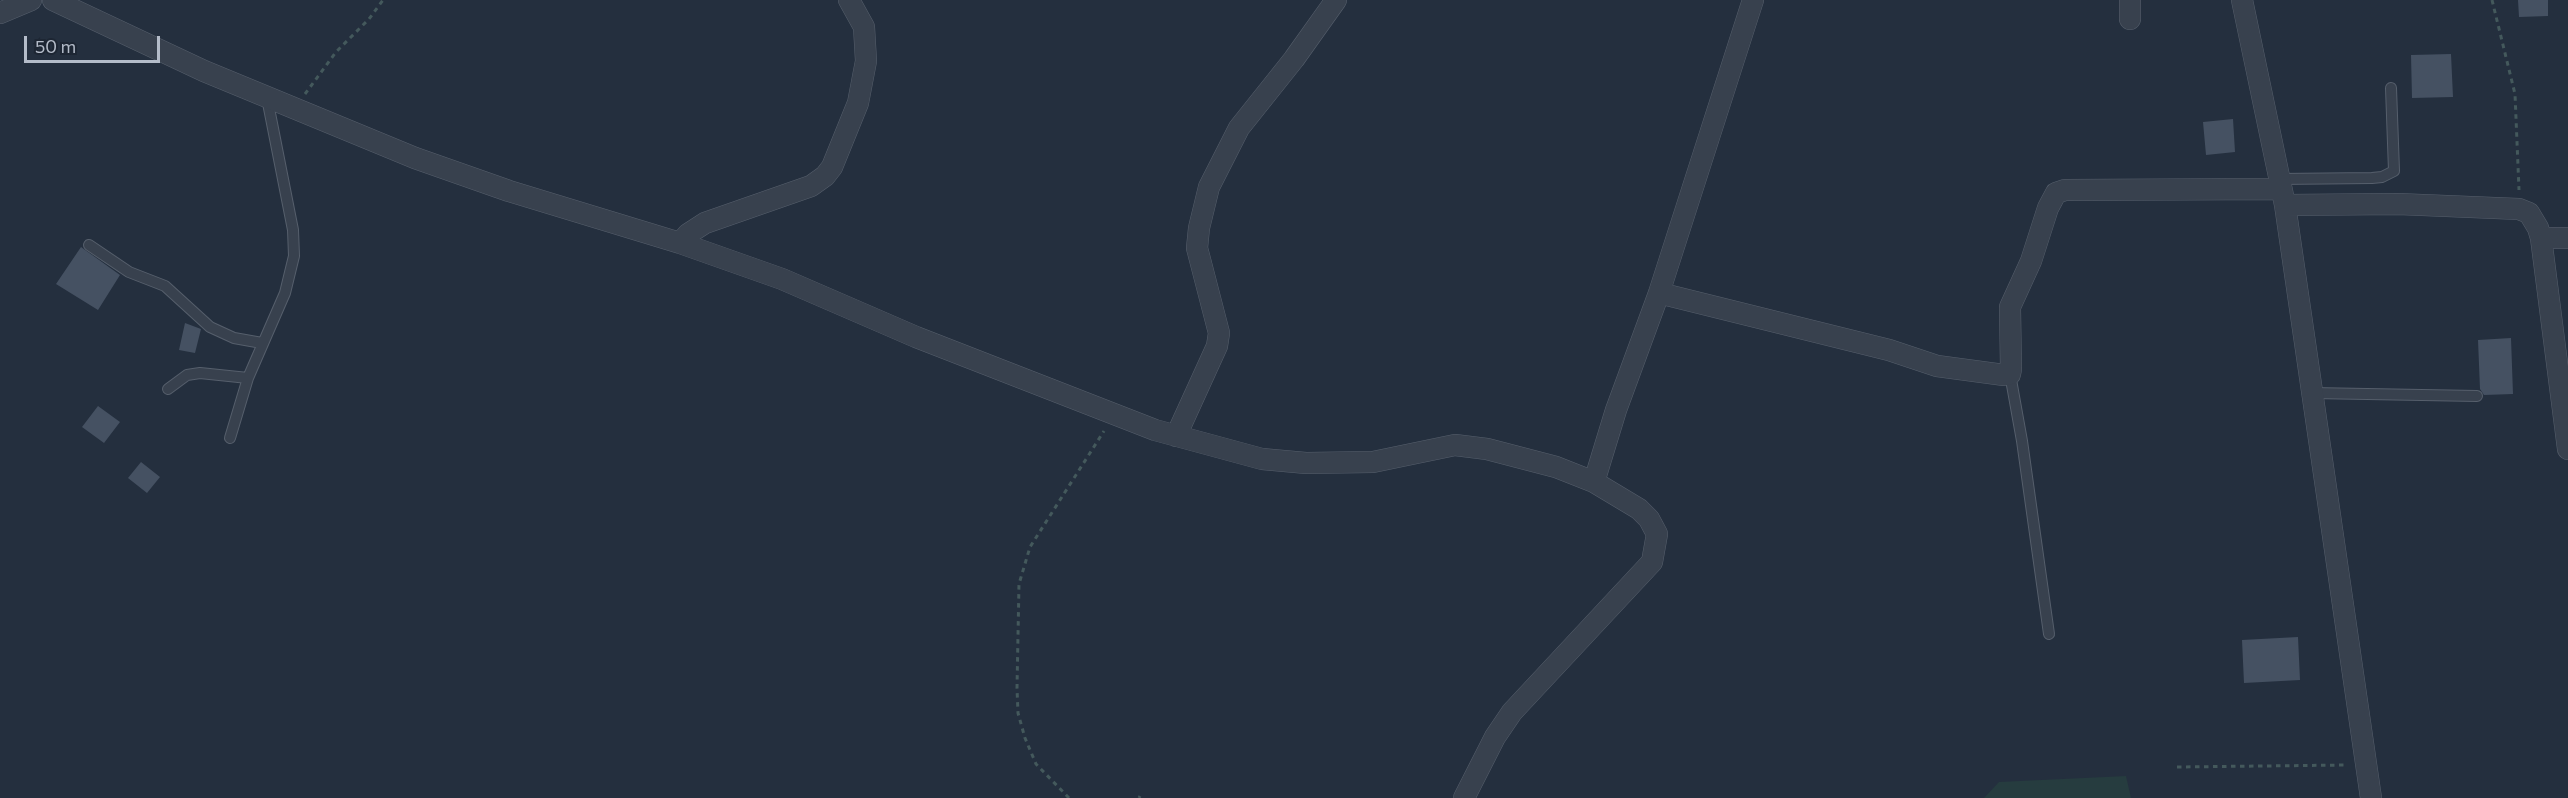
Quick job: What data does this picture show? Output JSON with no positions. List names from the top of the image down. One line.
{"scale_bar":"50 m"}
